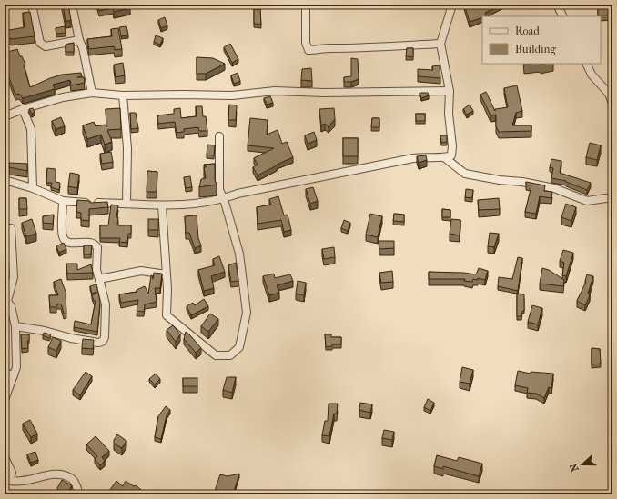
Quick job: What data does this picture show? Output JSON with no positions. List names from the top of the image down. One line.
{"legend":["Road","Building"],"north":"left"}
